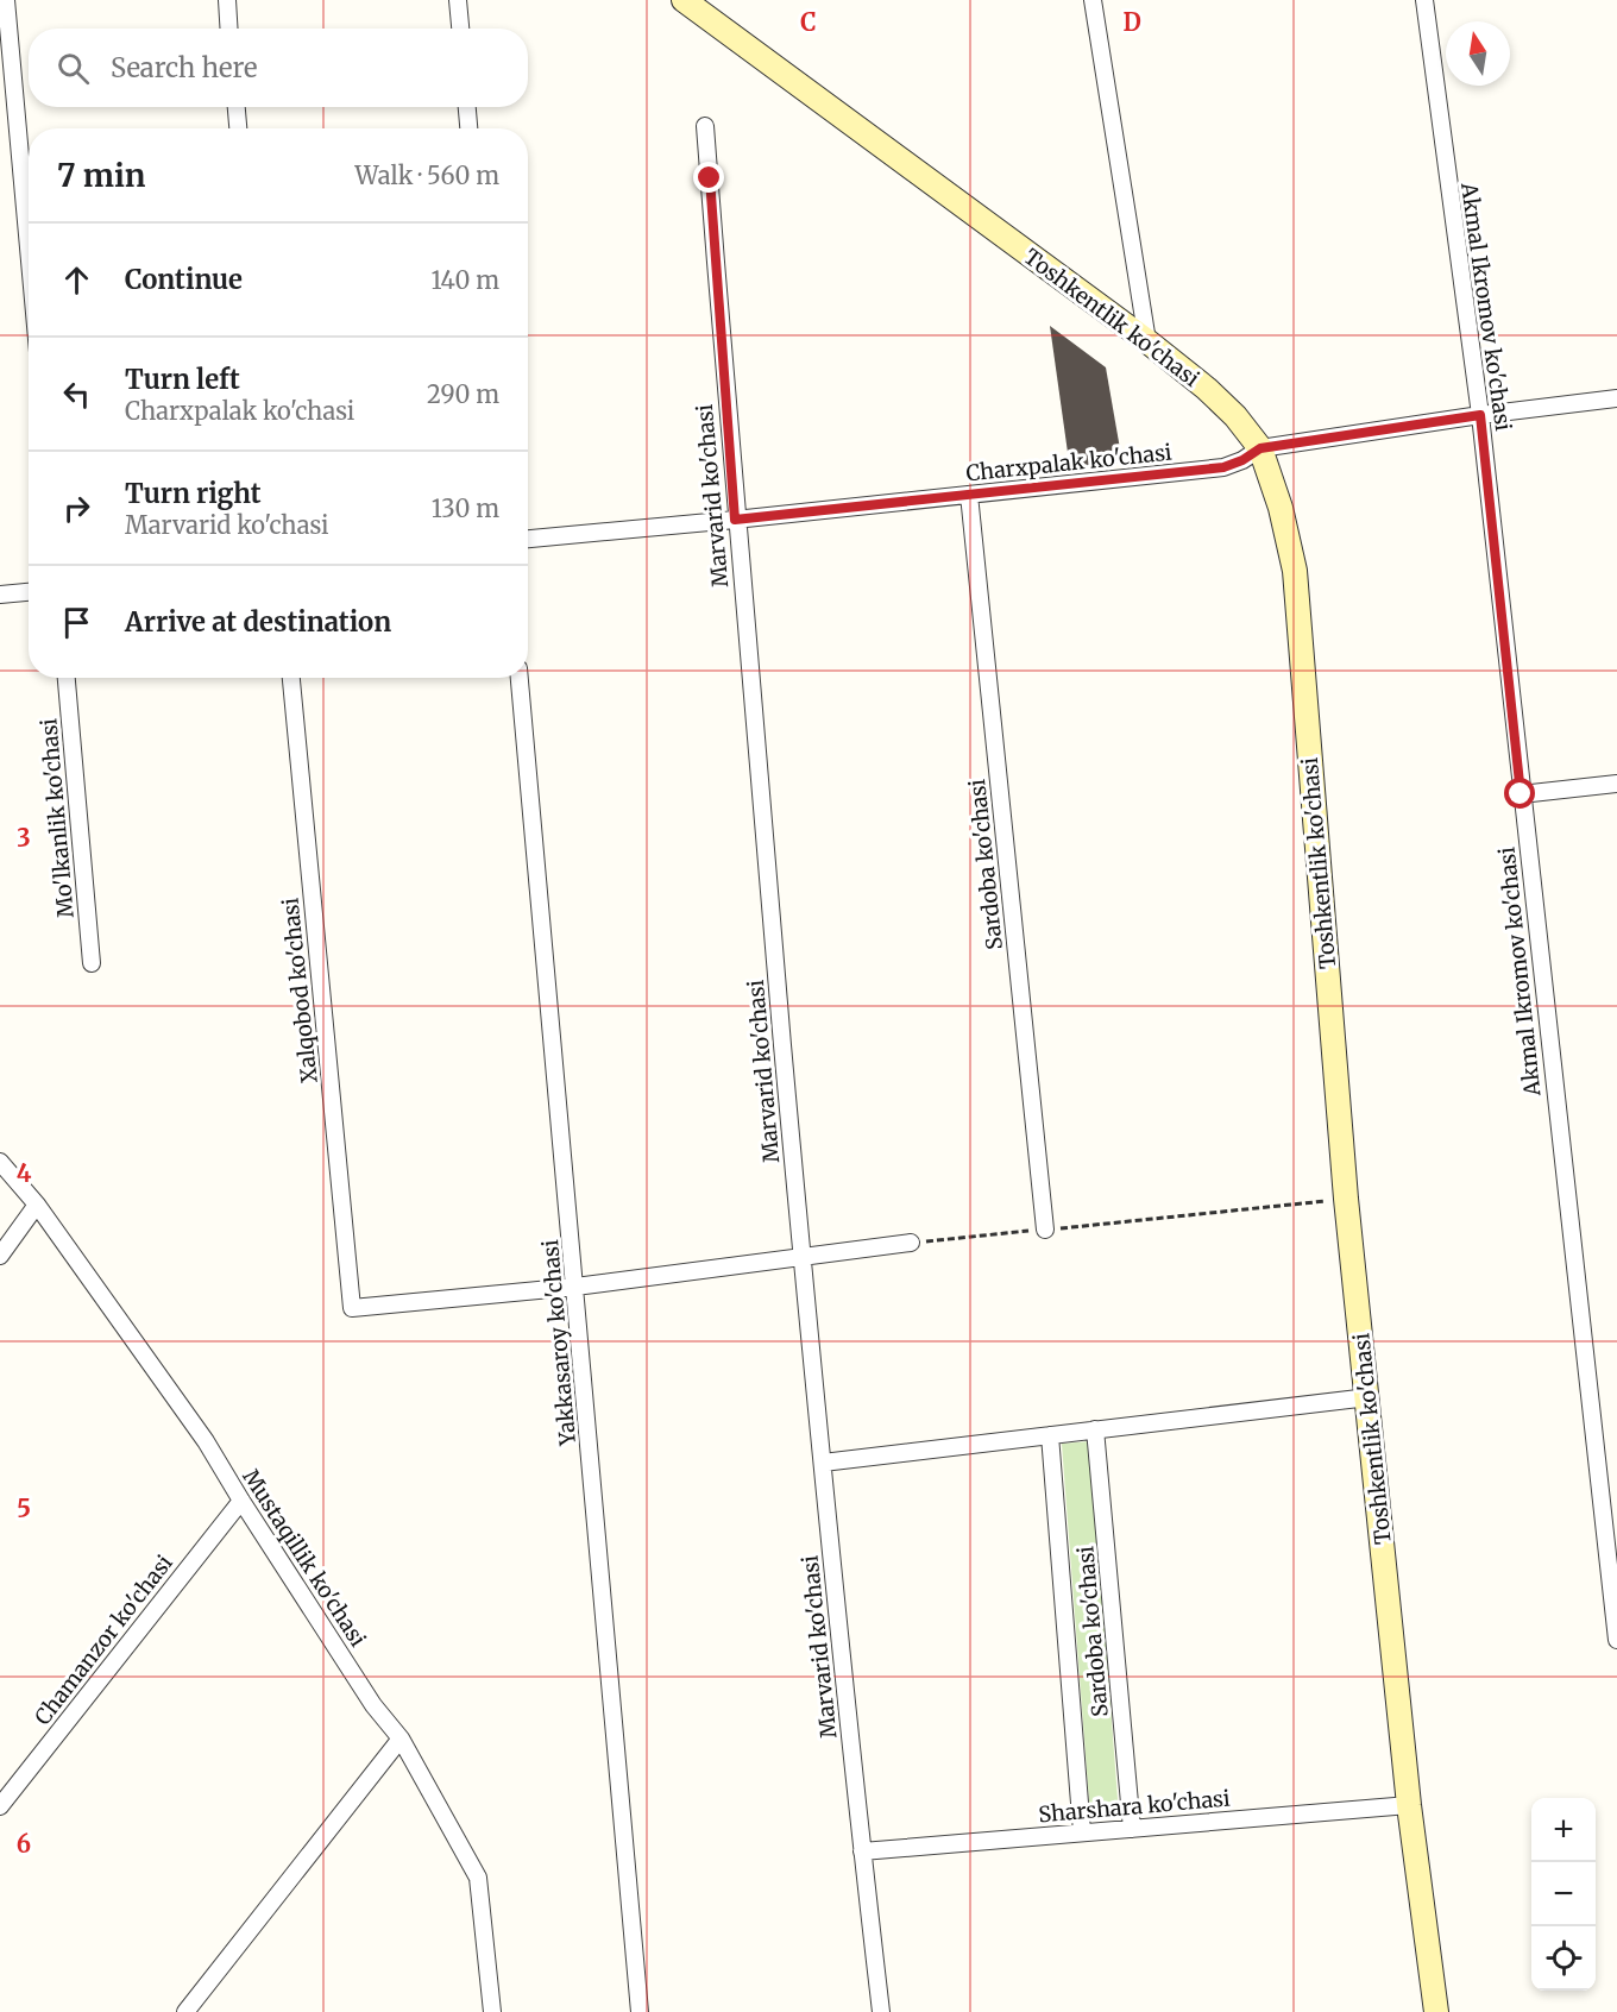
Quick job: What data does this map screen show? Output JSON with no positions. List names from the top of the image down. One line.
{"streets":{"main road":["Toshkentlik ko'chasi"],"street":["Akmal Ikromov ko'chasi","Charxpalak ko'chasi","Marvarid ko'chasi","Mo'lkanlik ko'chasi","Sardoba ko'chasi","Xalqobod ko'chasi","Yakkasaroy ko'chasi","Mustaqillik ko'chasi","Chamanzor ko'chasi","Sharshara ko'chasi"]},"crossings":[["Akmal Ikromov ko'chasi","Charxpalak ko'chasi"],["Toshkentlik ko'chasi","Charxpalak ko'chasi"],["Toshkentlik ko'chasi","Sharshara ko'chasi"],["Charxpalak ko'chasi","Marvarid ko'chasi"],["Charxpalak ko'chasi","Sardoba ko'chasi"],["Marvarid ko'chasi","Sharshara ko'chasi"],["Sardoba ko'chasi","Sharshara ko'chasi"],["Xalqobod ko'chasi","Yakkasaroy ko'chasi"],["Mustaqillik ko'chasi","Chamanzor ko'chasi"]],"north":"top","page":{"search":"Search here","heading":["7 min","Walk · 560 m"],"list":[["Continue","140 m"],["Turn left","Charxpalak ko'chasi","290 m"],["Turn right","Marvarid ko'chasi","130 m"],"Arrive at destination"],"map_buttons":["+","−"]},"grid":{"columns":["C","D"],"rows":["3","4","5","6"]}}
